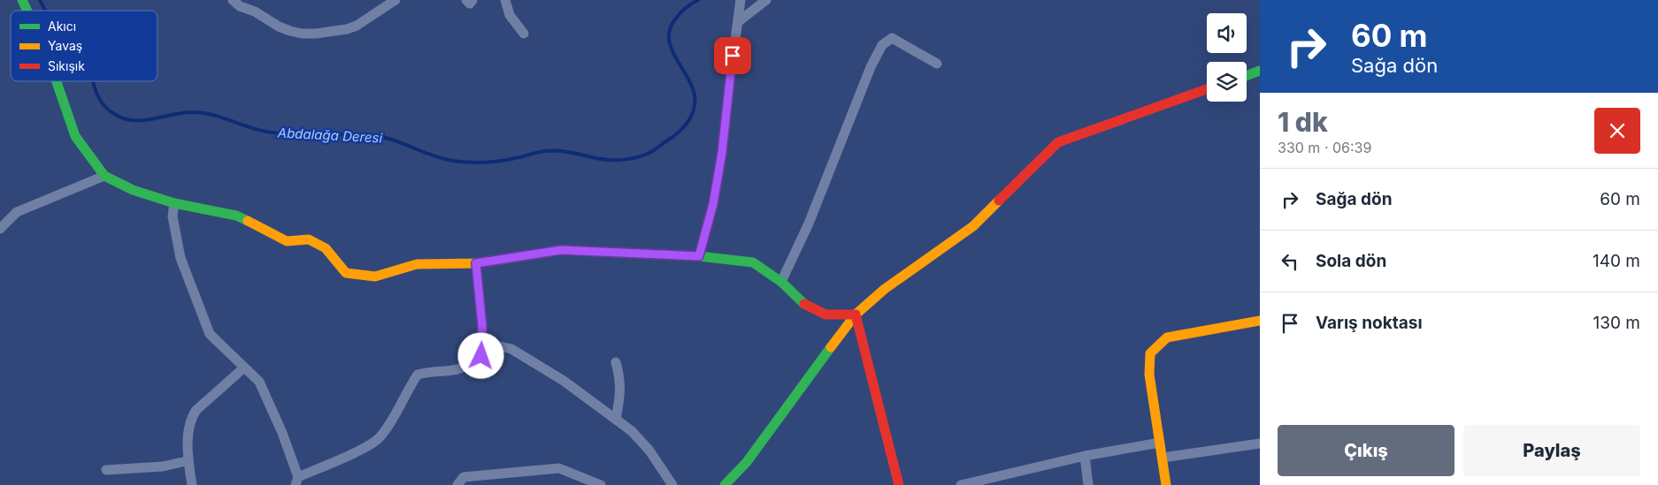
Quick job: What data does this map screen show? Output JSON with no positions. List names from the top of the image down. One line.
{"water":["Abdalağa Deresi"],"legend":["Akıcı","Yavaş","Sıkışık"],"page":{"turn":["60 m","Sağa dön"],"heading":["1 dk","330 m · 06:39"],"list":[{"name":"Sağa dön","value":"60 m"},{"name":"Sola dön","value":"140 m"},{"name":"Varış noktası","value":"130 m"}],"buttons":["Çıkış","Paylaş"]}}
